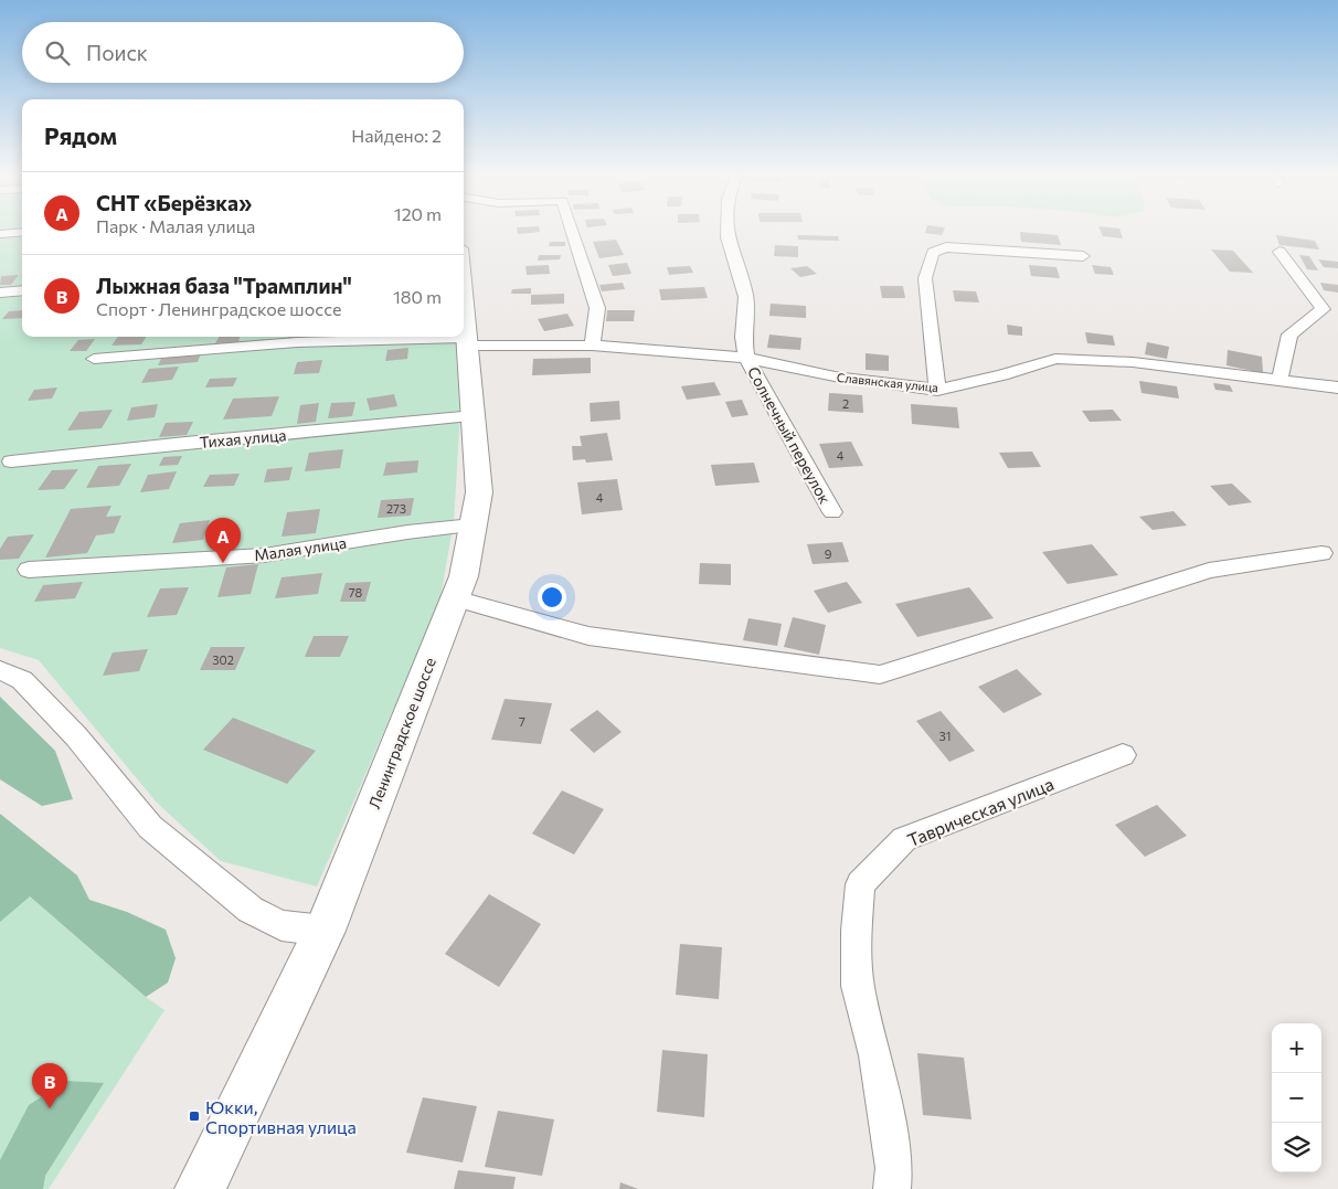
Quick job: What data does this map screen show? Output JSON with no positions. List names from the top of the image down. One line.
{"streets":{"main road":["Ленинградское шоссе"],"street":["Славянская улица","Солнечный переулок","Тихая улица","Малая улица","Таврическая улица"]},"crossings":[["Славянская улица","Солнечный переулок"],["Славянская улица","Ленинградское шоссе"],["Тихая улица","Ленинградское шоссе"],["Малая улица","Ленинградское шоссе"]],"places":{"transit":["Юкки, Спортивная улица"]},"house_numbers":["2","4","4","273","9","78","302","7","31"],"page":{"search":"Поиск","heading":["Рядом","Найдено: 2"],"list":[{"mark":"A","name":"СНТ «Берёзка»","note":"Парк · Малая улица","value":"120 m"},{"mark":"B","name":"Лыжная база \"Трамплин\"","note":"Спорт · Ленинградское шоссе","value":"180 m"}],"pins":["A","B"],"map_buttons":["+","−"]}}
